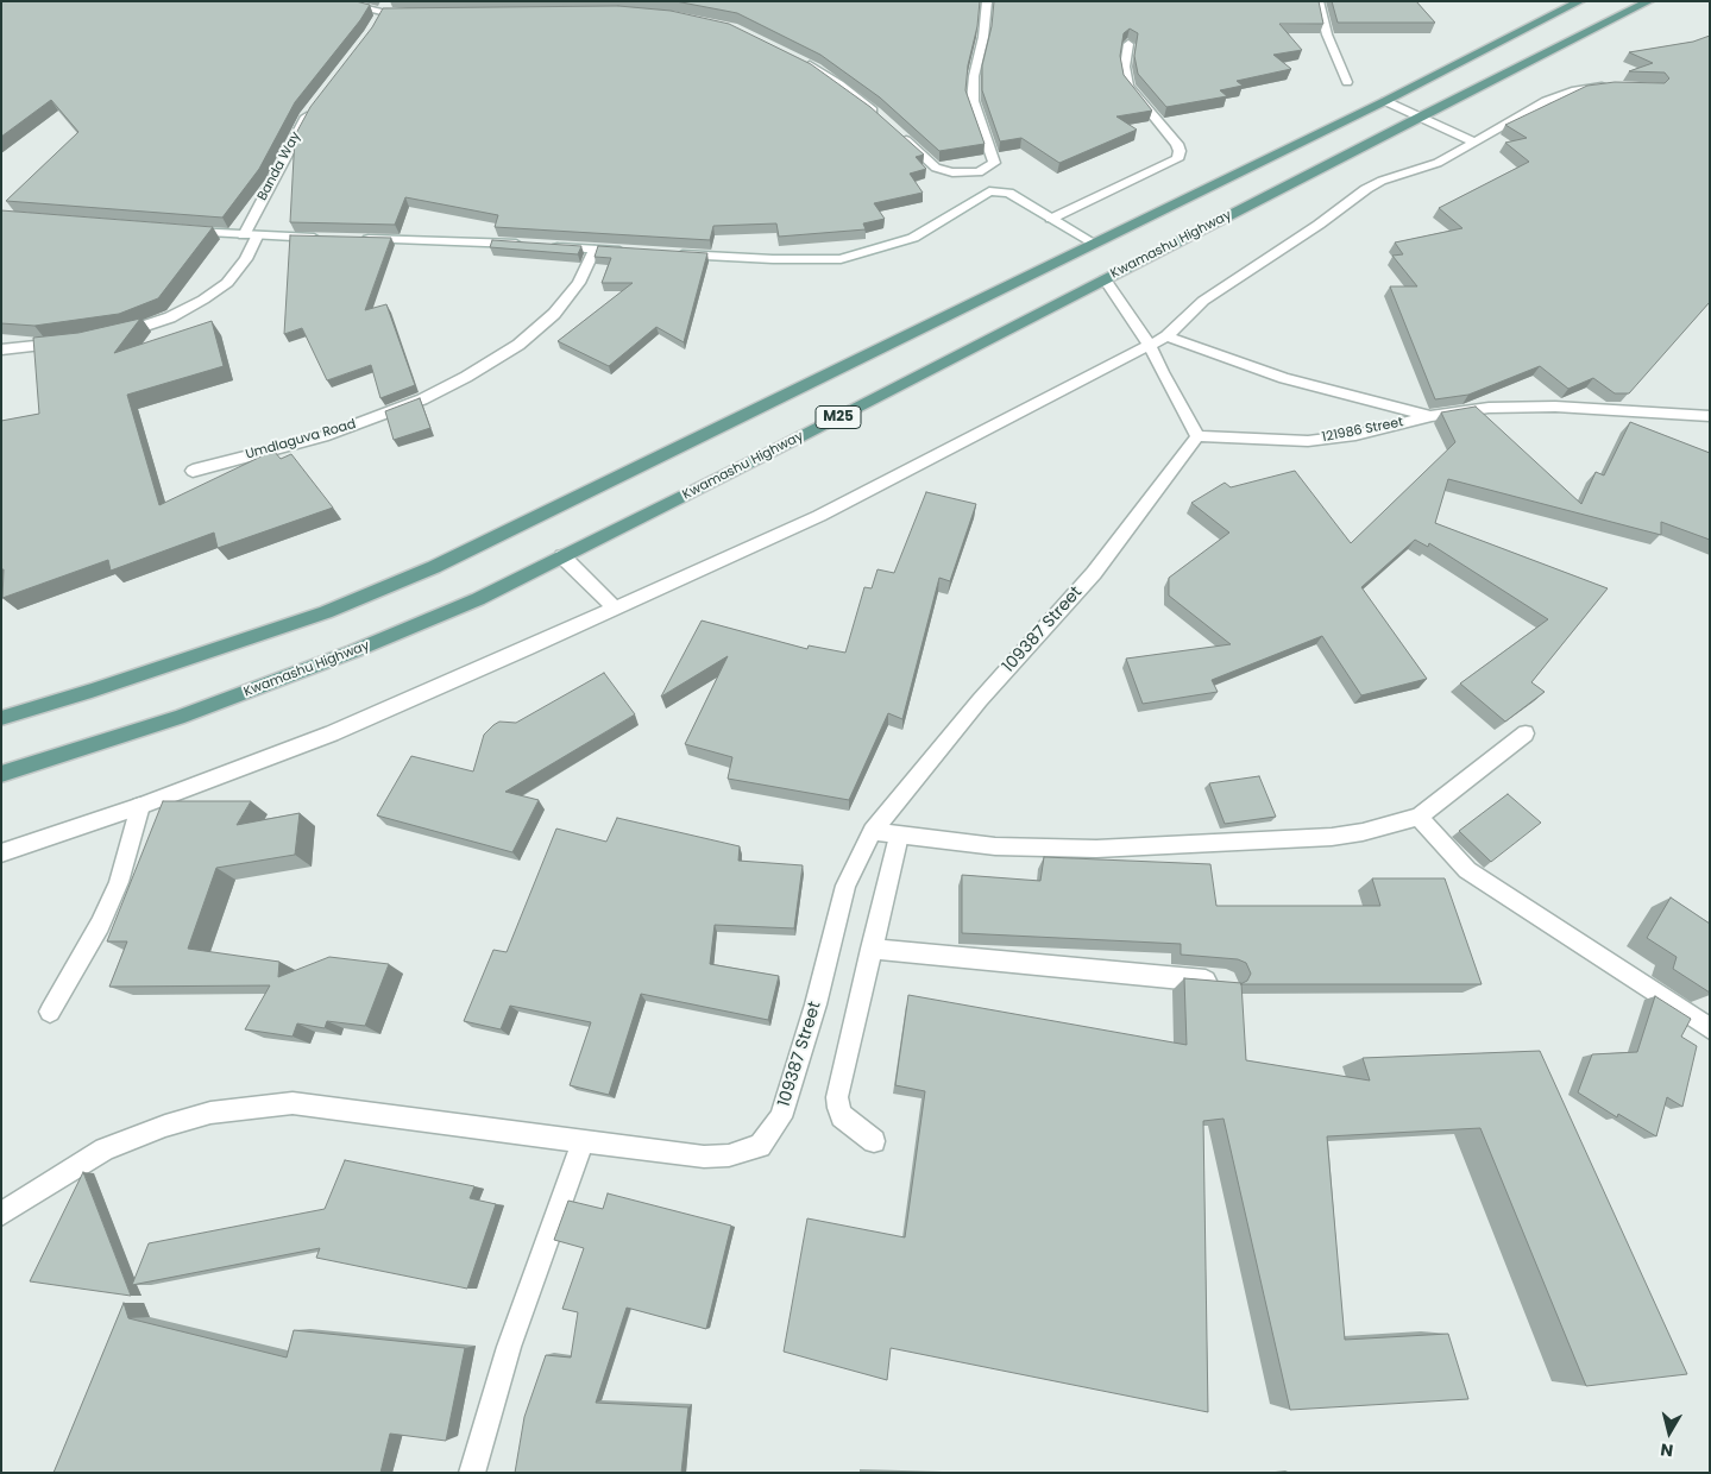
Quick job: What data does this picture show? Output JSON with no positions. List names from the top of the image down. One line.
{"streets":{"main road":["Kwamashu Highway","M25"],"street":["Banda Way","121986 Street","Umdlaguva Road","109387 Street"]},"crossings":[["121986 Street","109387 Street"]],"north":"bottom"}
